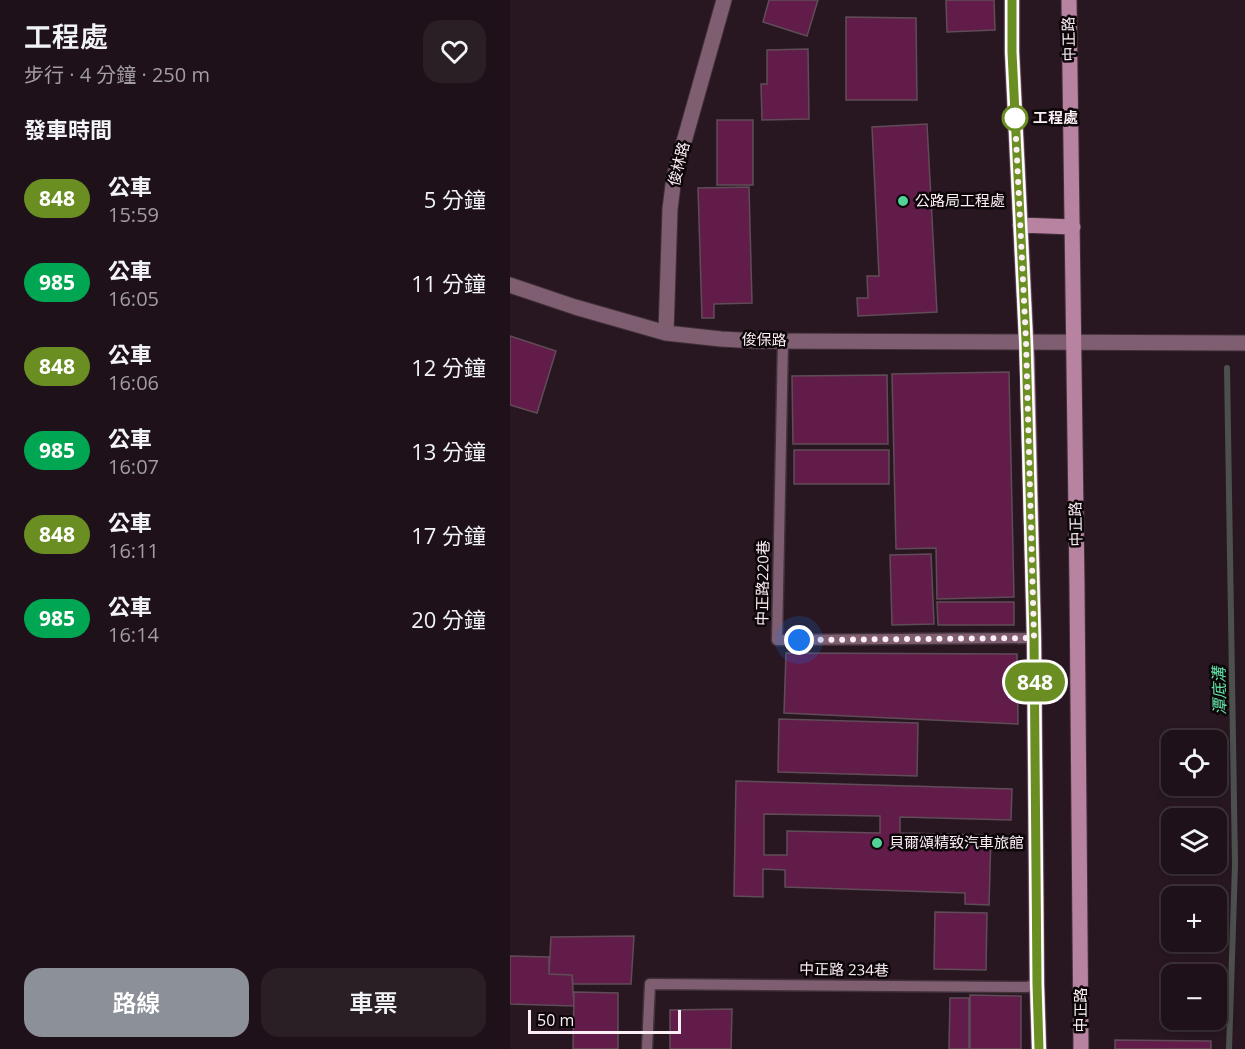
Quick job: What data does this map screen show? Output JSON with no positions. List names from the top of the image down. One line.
{"streets":{"main road":["中正路"],"street":["俊林路","俊保路"],"lane":["中正路220巷","中正路 234巷"]},"crossings":[["中正路","俊保路"],["俊林路","俊保路"],["俊保路","中正路220巷"]],"water":["潭底溝"],"places":["工程處","公路局工程處","貝爾頌精致汽車旅館"],"lines":["bus line 848"],"scale_bar":"50 m","page":{"heading":[["工程處","步行 · 4 分鐘 · 250 m"],"發車時間"],"on_map":"848","list":[{"mark":"848","name":"公車","note":"15:59","value":"5 分鐘"},{"mark":"985","name":"公車","note":"16:05","value":"11 分鐘"},{"mark":"848","name":"公車","note":"16:06","value":"12 分鐘"},{"mark":"985","name":"公車","note":"16:07","value":"13 分鐘"},{"mark":"848","name":"公車","note":"16:11","value":"17 分鐘"},{"mark":"985","name":"公車","note":"16:14","value":"20 分鐘"}],"map_buttons":["+","−"],"buttons":["路線","車票"],"scale":"50 m"}}
